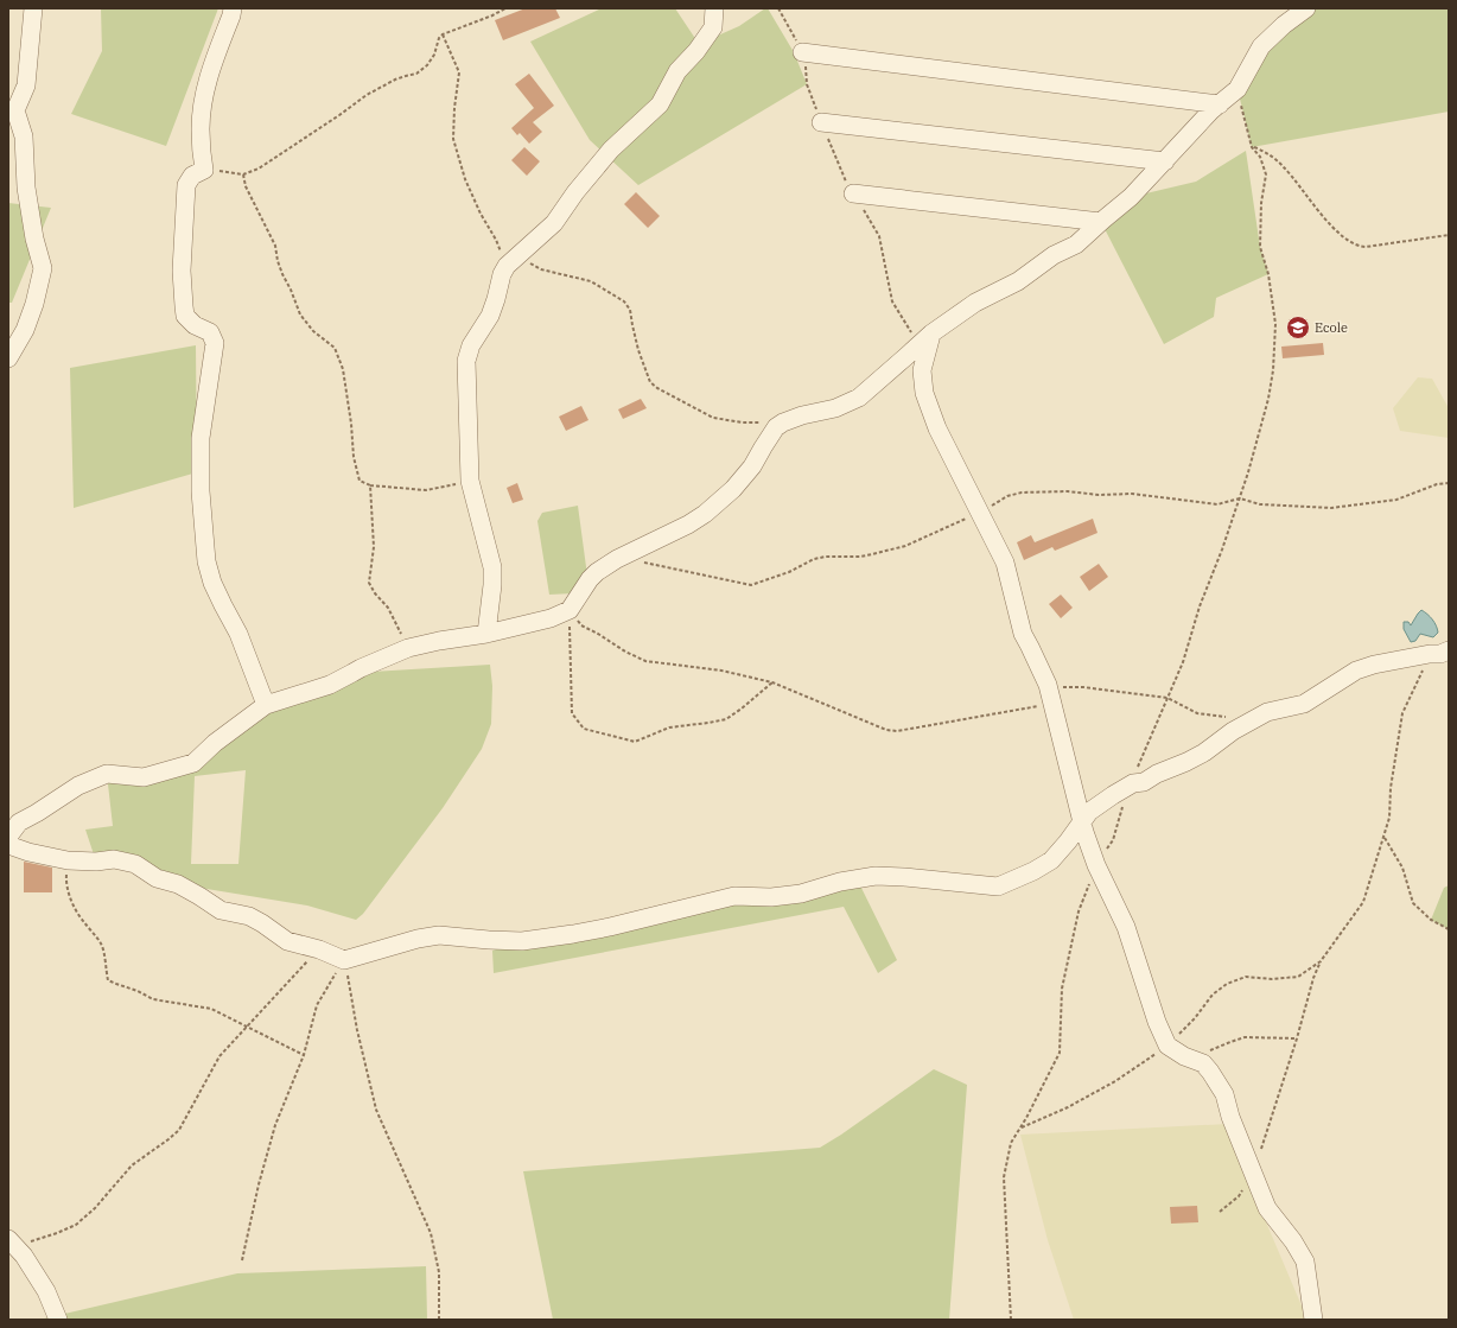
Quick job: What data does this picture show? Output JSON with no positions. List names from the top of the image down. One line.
{"places":{"school or university":["Ecole"]}}
